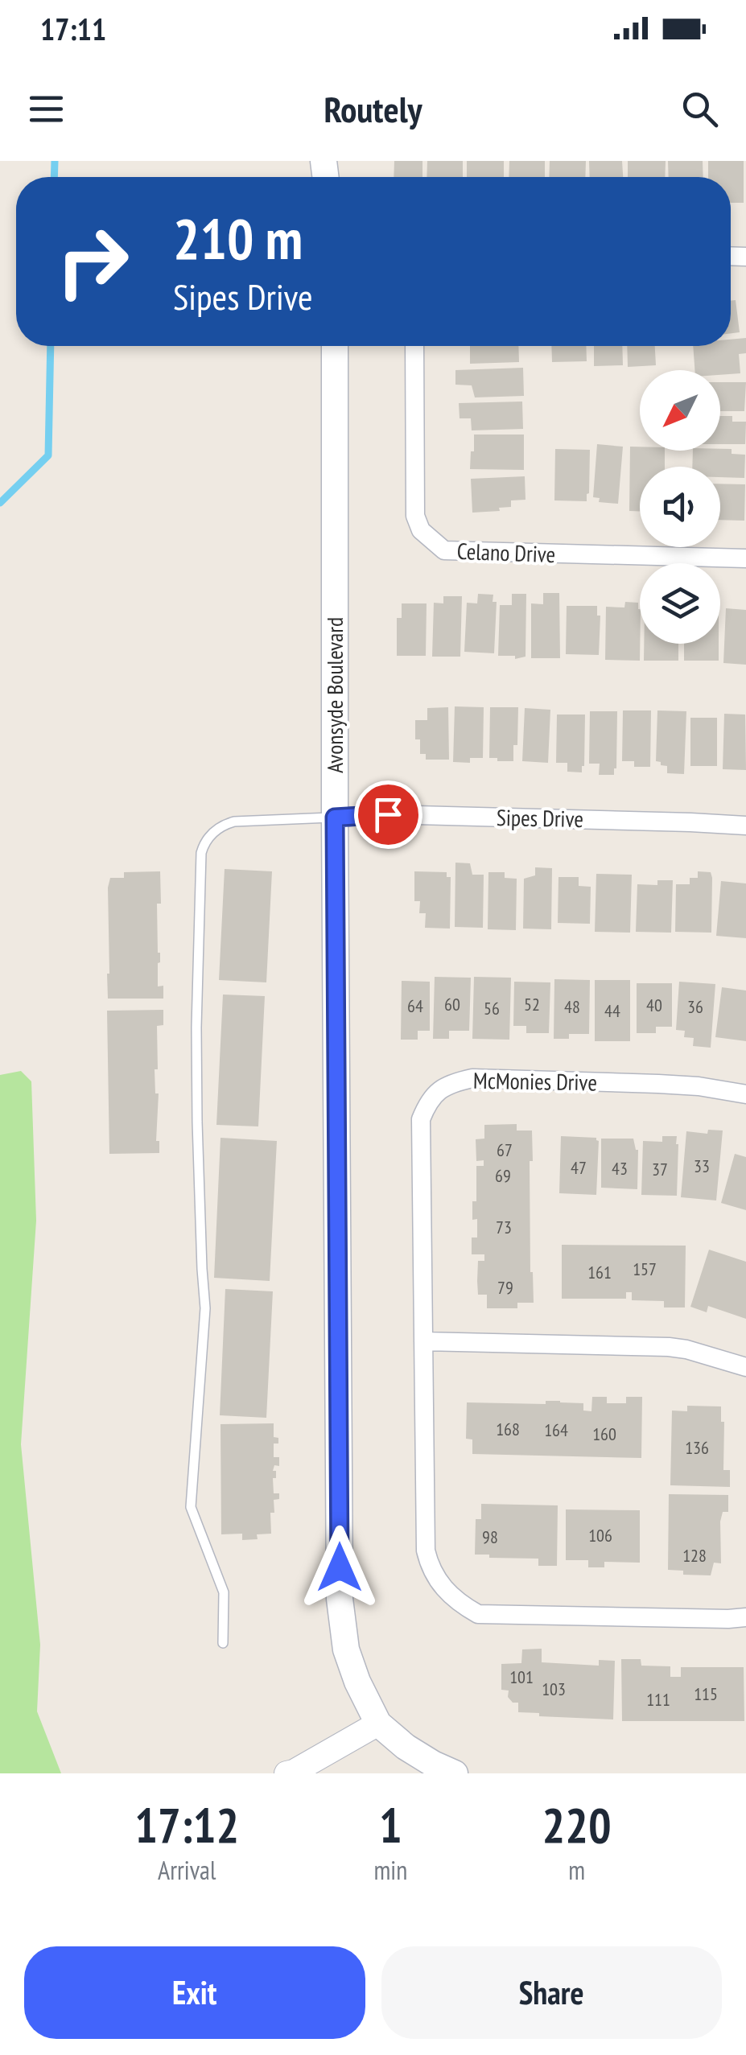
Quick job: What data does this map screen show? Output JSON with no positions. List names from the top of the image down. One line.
{"streets":{"main road":["Avonsyde Boulevard"],"street":["Celano Drive","Sipes Drive","McMonies Drive"]},"crossings":[["Avonsyde Boulevard","Sipes Drive"]],"house_numbers":["60","52","40","64","48","36","56","44","67","33","47","43","37","69","73","157","161","79","168","164","160","136","106","98","128","101","103","115","111"],"north":"bottom left","page":{"status":"17:11","header":"Routely","turn":["210 m","Sipes Drive"],"eta":["17:12","Arrival","1","min","220","m"],"buttons":["Exit","Share"]}}
